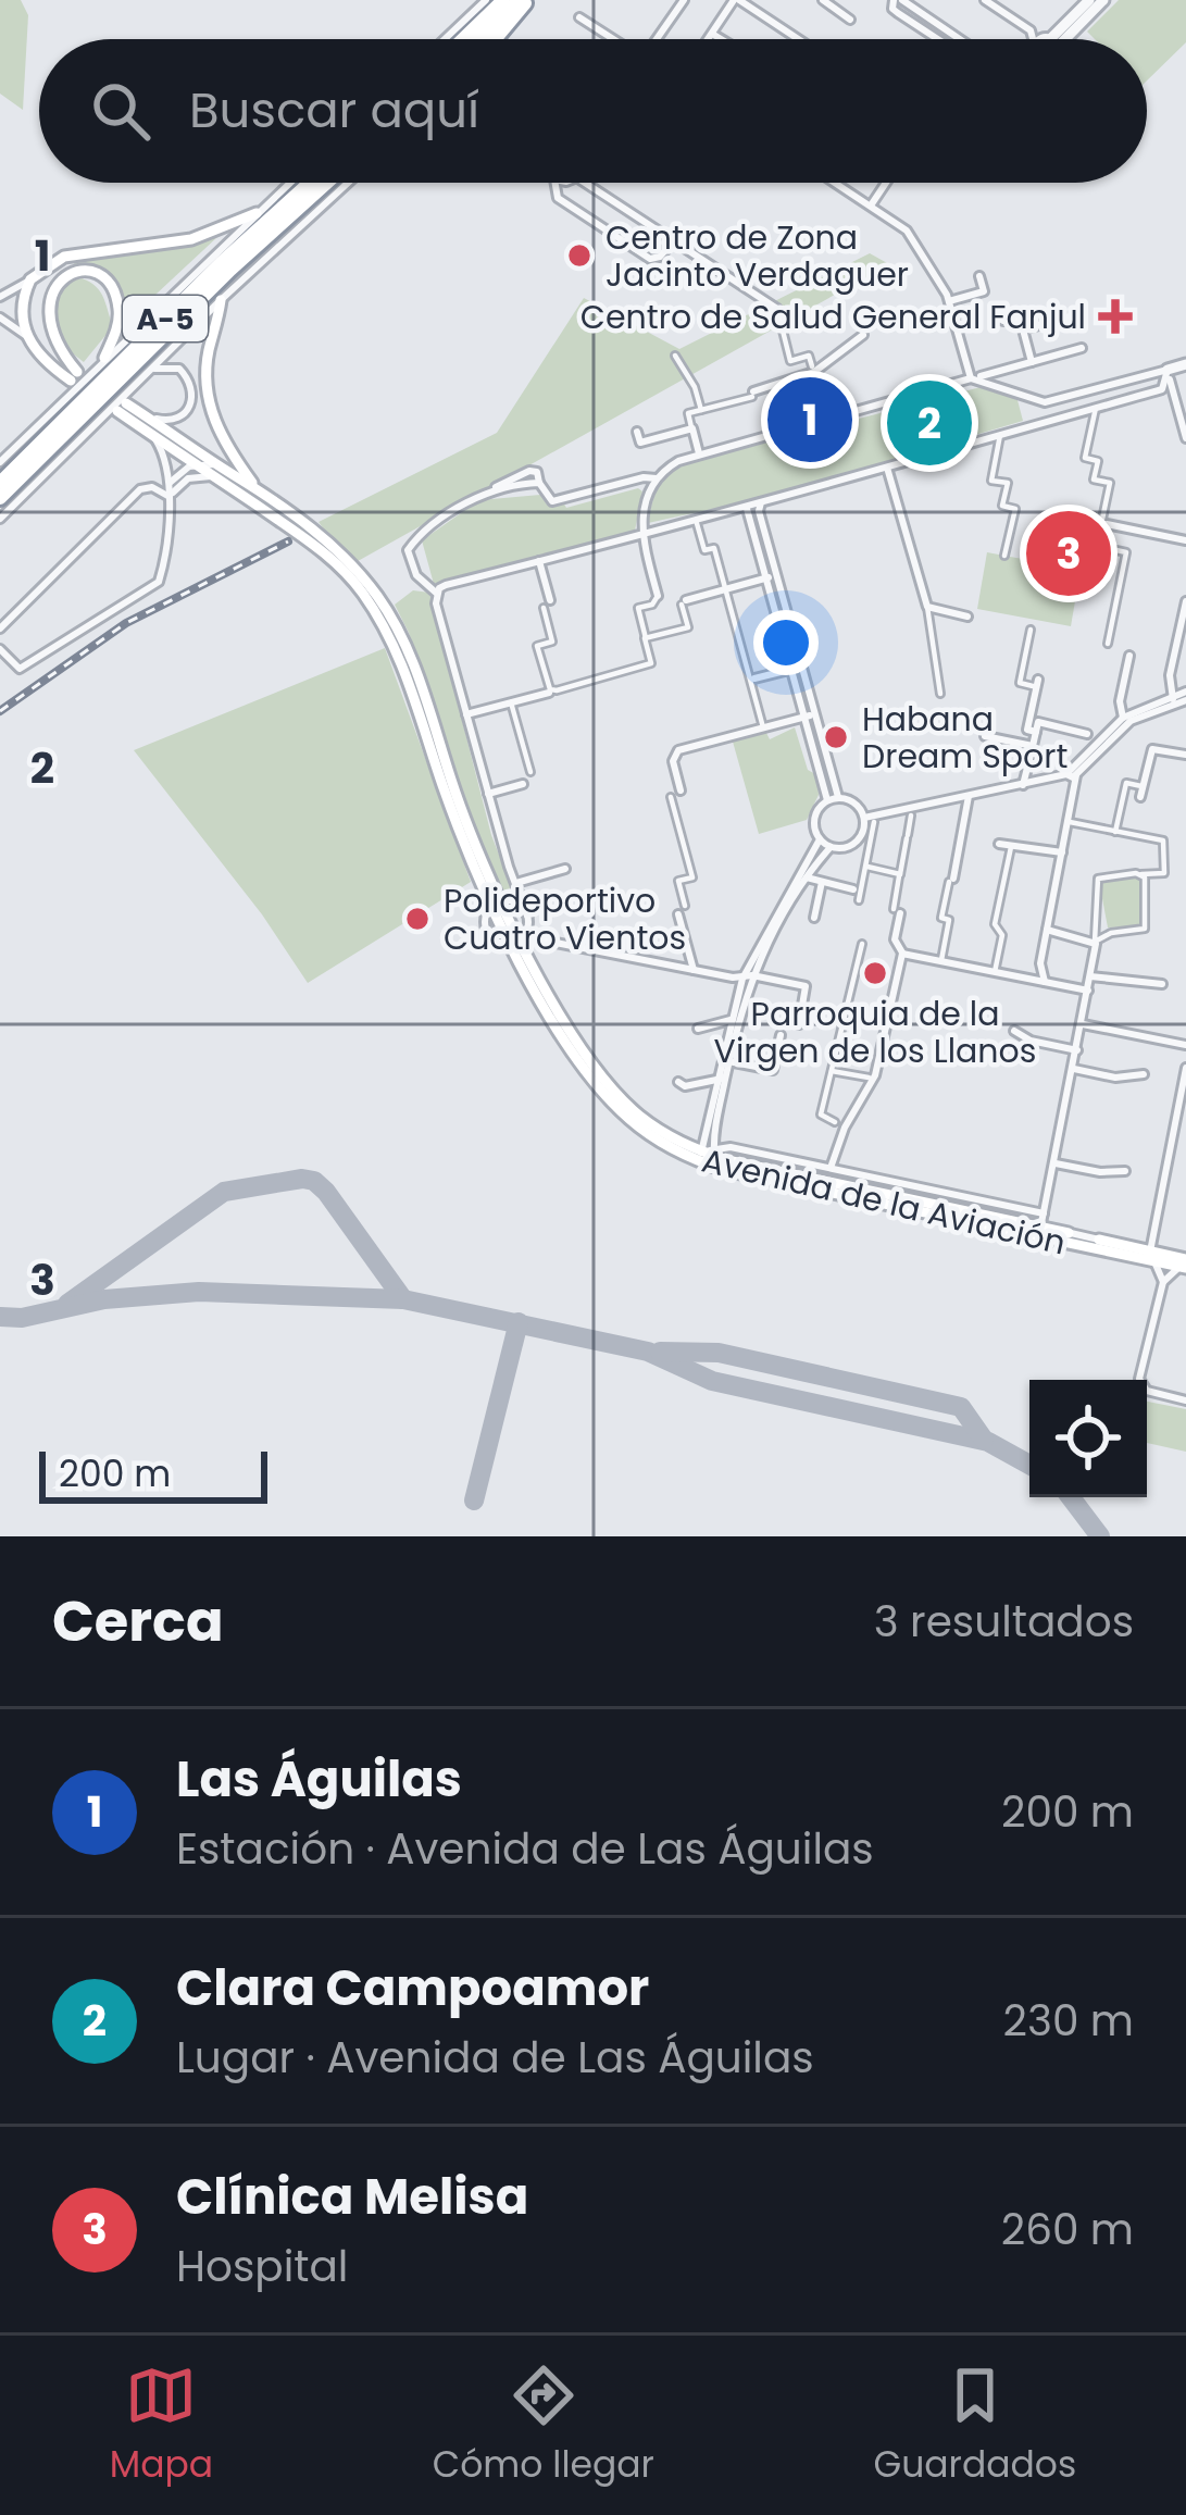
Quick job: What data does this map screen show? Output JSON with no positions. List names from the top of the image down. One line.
{"streets":{"highway":["A-5"],"main road":["Avenida de la Aviación"]},"places":{"other":["Centro de Zona Jacinto Verdaguer","Habana Dream Sport","Polideportivo Cuatro Vientos","Parroquia de la Virgen de los Llanos"],"health":["Centro de Salud General Fanjul"]},"scale_bar":"200 m","page":{"search":"Buscar aquí","pins":["1","2","3"],"scale":"200 m","heading":["Cerca","3 resultados"],"list":[{"mark":"1","name":"Las Águilas","note":"Estación · Avenida de Las Águilas","value":"200 m"},{"mark":"2","name":"Clara Campoamor","note":"Lugar · Avenida de Las Águilas","value":"230 m"},{"mark":"3","name":"Clínica Melisa","note":"Hospital","value":"260 m"}],"nav":["Mapa","Cómo llegar","Guardados"]},"grid":{"rows":["1","2","3"]}}
